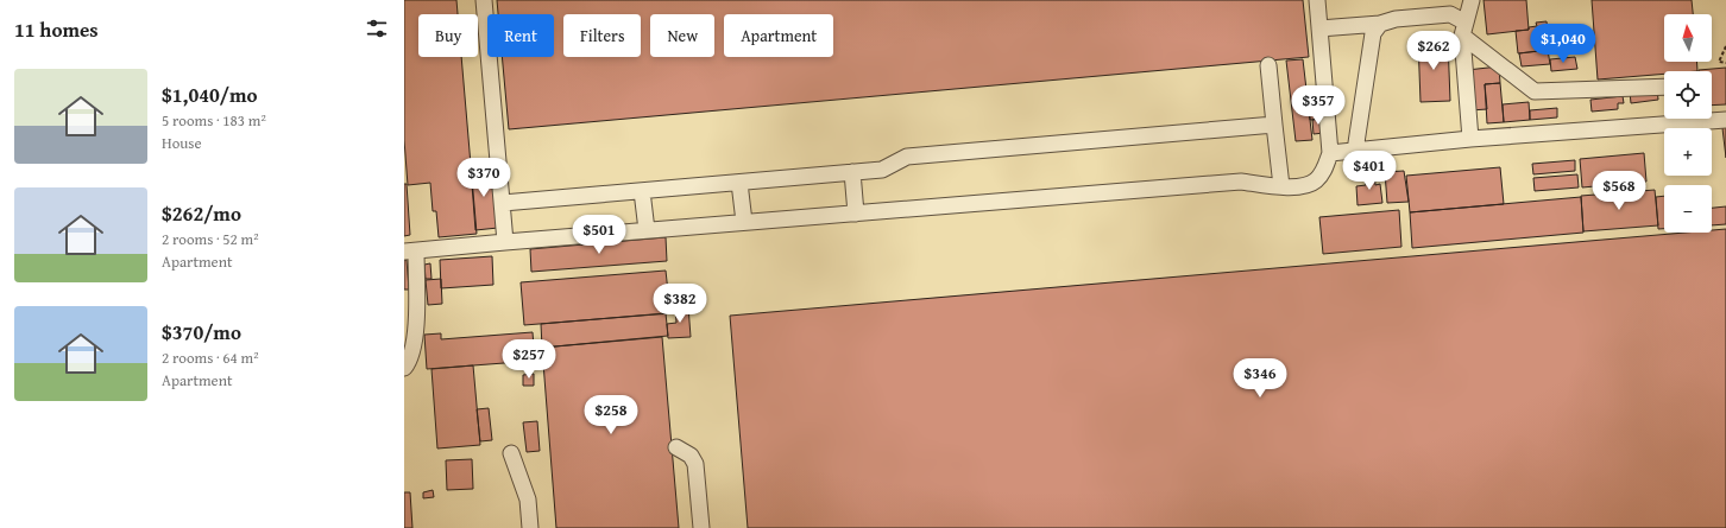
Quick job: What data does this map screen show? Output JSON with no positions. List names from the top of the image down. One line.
{"north":"top","page":{"heading":"11 homes","map_buttons":["+","−"],"chip":["Buy","Rent","Filters","New","Apartment"],"price":["$1,040","$262","$357","$401","$370","$568","$501","$382","$257","$346","$258"],"list":[{"name":"$1,040/mo","note":"5 rooms · 183 m² · House"},{"name":"$262/mo","note":"2 rooms · 52 m² · Apartment"},{"name":"$370/mo","note":"2 rooms · 64 m² · Apartment"}]}}
